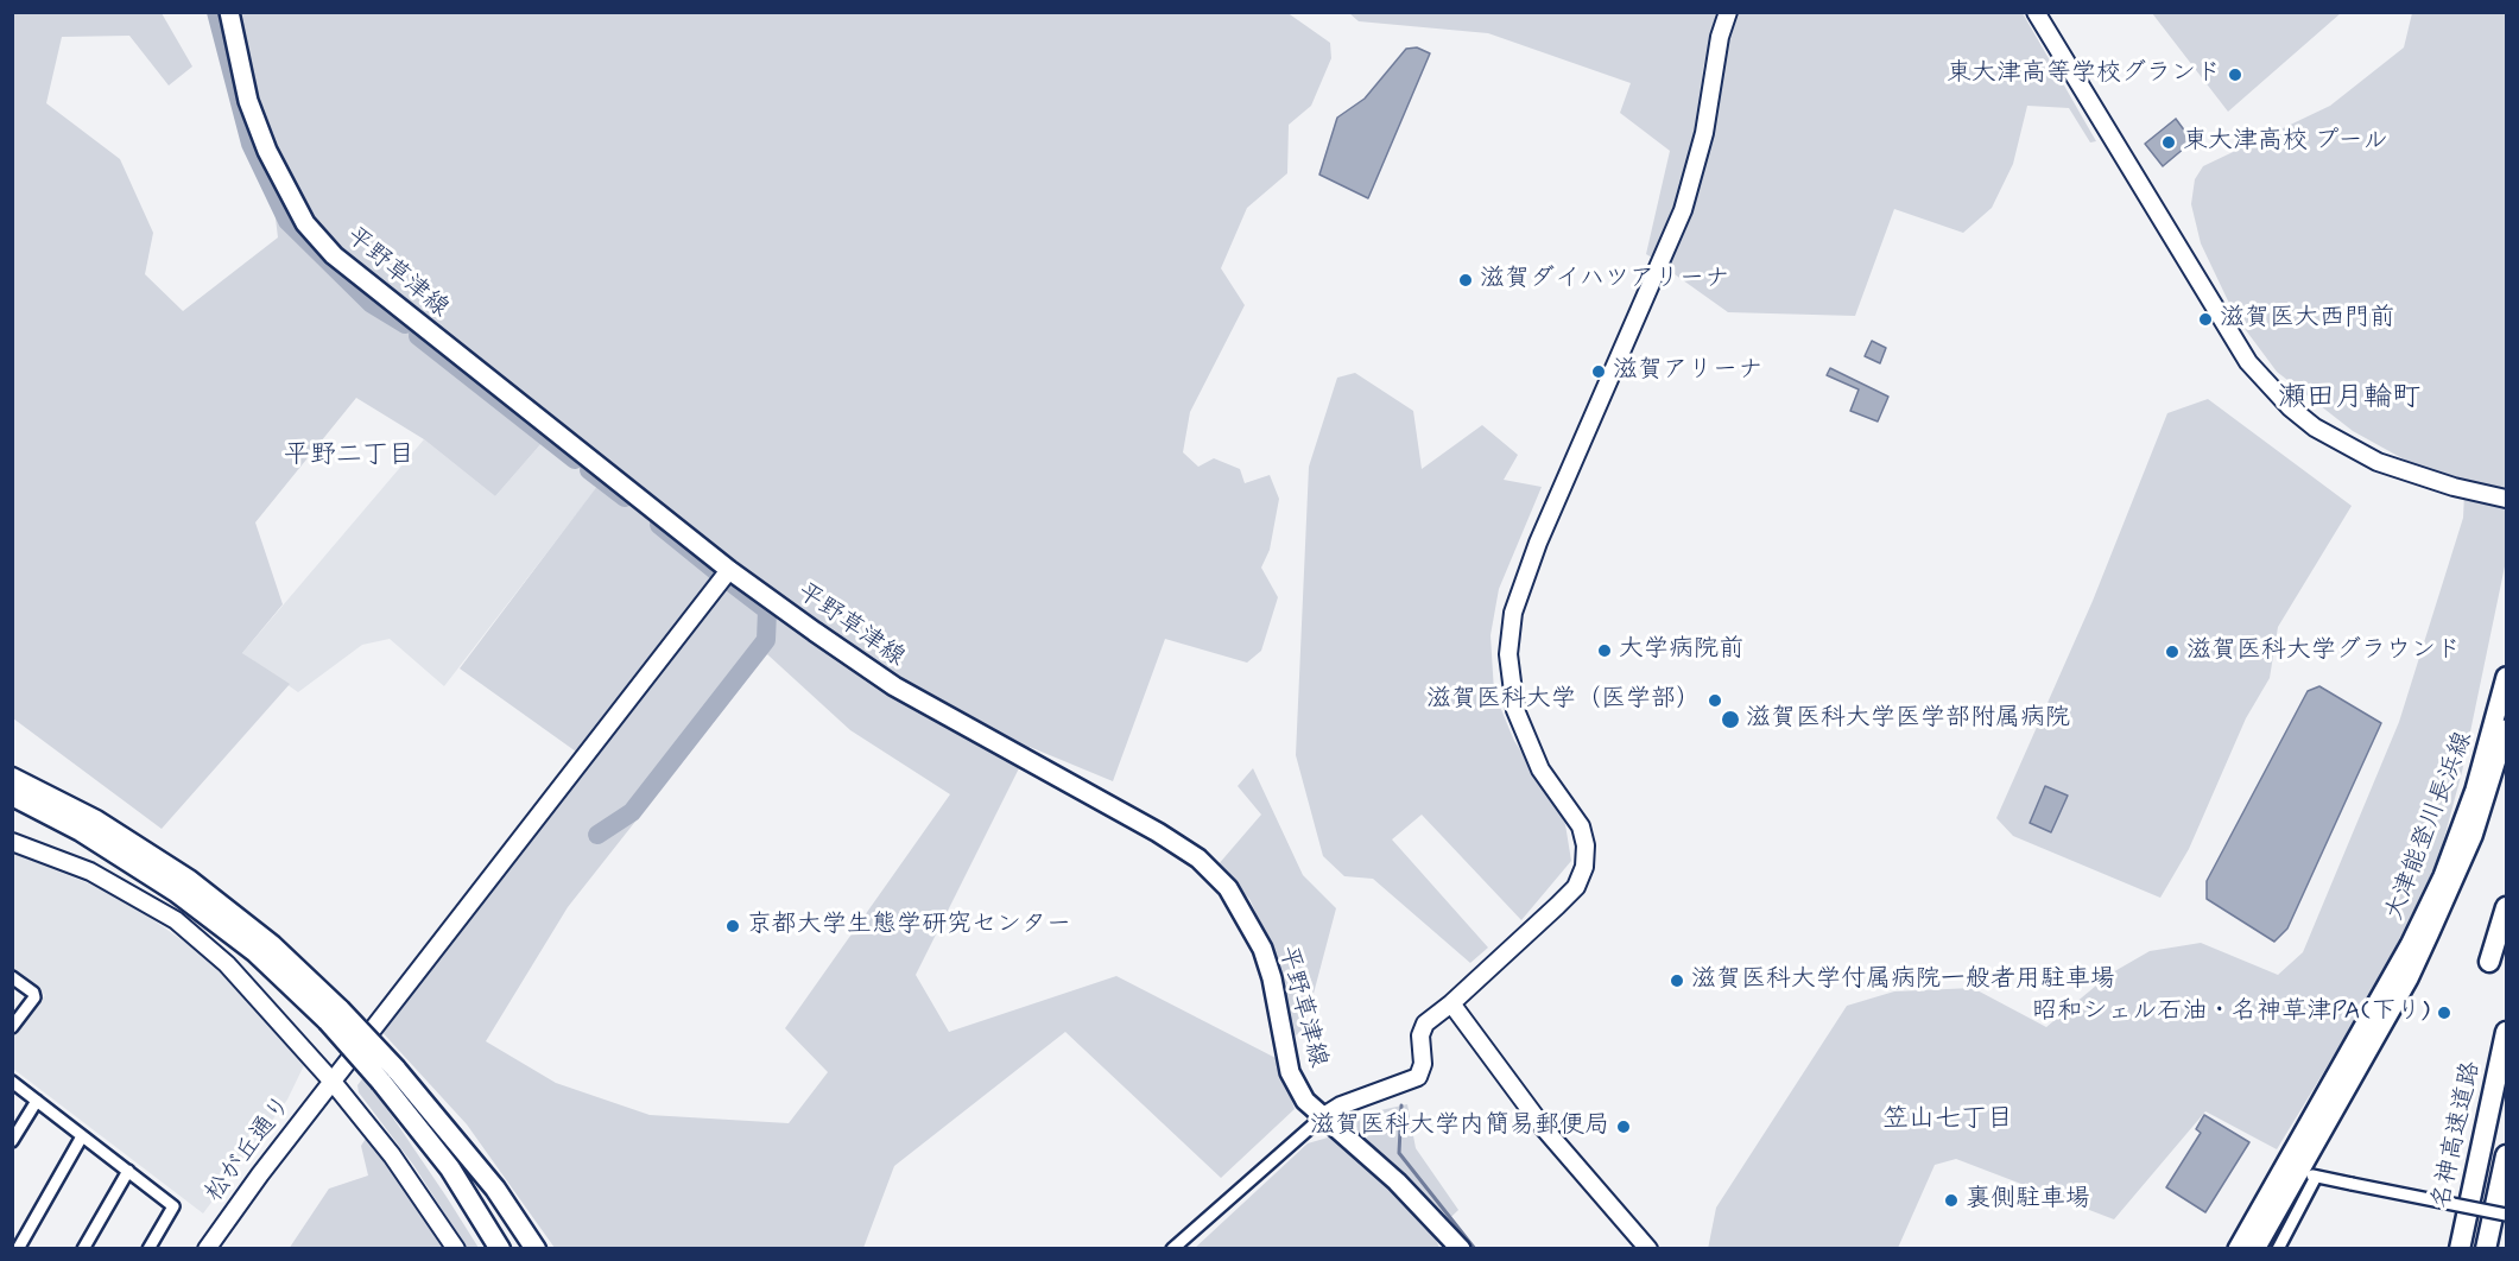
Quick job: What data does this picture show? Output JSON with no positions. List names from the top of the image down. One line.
{"streets":{"highway":["名神高速道路"],"main road":["平野草津線","大津能登川長浜線"],"street":["松が丘通り"]},"crossings":[["平野草津線","松が丘通り"]],"districts":["瀬田月輪町","平野二丁目","笠山七丁目"],"places":["東大津高等学校グランド","東大津高校 プール","滋賀ダイハツアリーナ","滋賀医大西門前","滋賀アリーナ","大学病院前","滋賀医科大学グラウンド","滋賀医科大学（医学部）","滋賀医科大学医学部附属病院","京都大学生態学研究センター","滋賀医科大学付属病院一般者用駐車場","昭和シェル石油・名神草津PA(下り)","滋賀医科大学内簡易郵便局","裏側駐車場"]}
